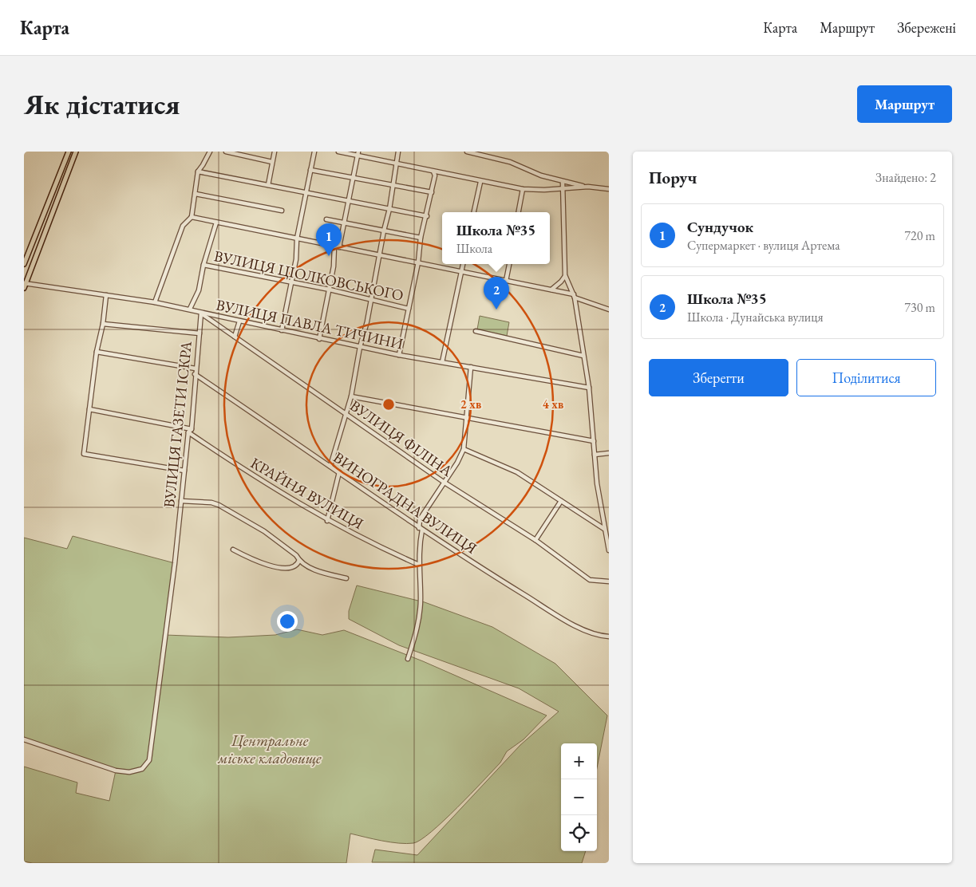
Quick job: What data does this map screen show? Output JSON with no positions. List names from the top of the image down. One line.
{"streets":{"street":["ВУЛИЦЯ ЦІОЛКОВСЬКОГО","ВУЛИЦЯ ПАВЛА ТИЧИНИ","ВУЛИЦЯ ГАЗЕТИ ІСКРА","ВУЛИЦЯ ФІЛІНА","КРАЙНЯ ВУЛИЦЯ","ВИНОГРАДНА ВУЛИЦЯ"]},"crossings":[["ВУЛИЦЯ ПАВЛА ТИЧИНИ","ВУЛИЦЯ ГАЗЕТИ ІСКРА"],["ВУЛИЦЯ ПАВЛА ТИЧИНИ","ВУЛИЦЯ ФІЛІНА"],["ВУЛИЦЯ ГАЗЕТИ ІСКРА","ВУЛИЦЯ ФІЛІНА"],["ВУЛИЦЯ ГАЗЕТИ ІСКРА","КРАЙНЯ ВУЛИЦЯ"],["ВУЛИЦЯ ГАЗЕТИ ІСКРА","ВИНОГРАДНА ВУЛИЦЯ"]],"parks":["Центральне міське кладовище"],"page":{"header":"Карта","nav":["Карта","Маршрут","Збережені"],"buttons":["Маршрут",["Зберегти","Поділитися"]],"title":"Як дістатися","heading":["Поруч","Знайдено: 2"],"list":[{"mark":"1","name":"Сундучок","note":"Супермаркет · вулиця Артема","value":"720 m"},{"mark":"2","name":"Школа №35","note":"Школа · Дунайська вулиця","value":"730 m"}],"popup":["Школа №35","Школа"],"pins":["1","2"],"map_buttons":["+","−"]},"rings":["2 хв","4 хв"]}
